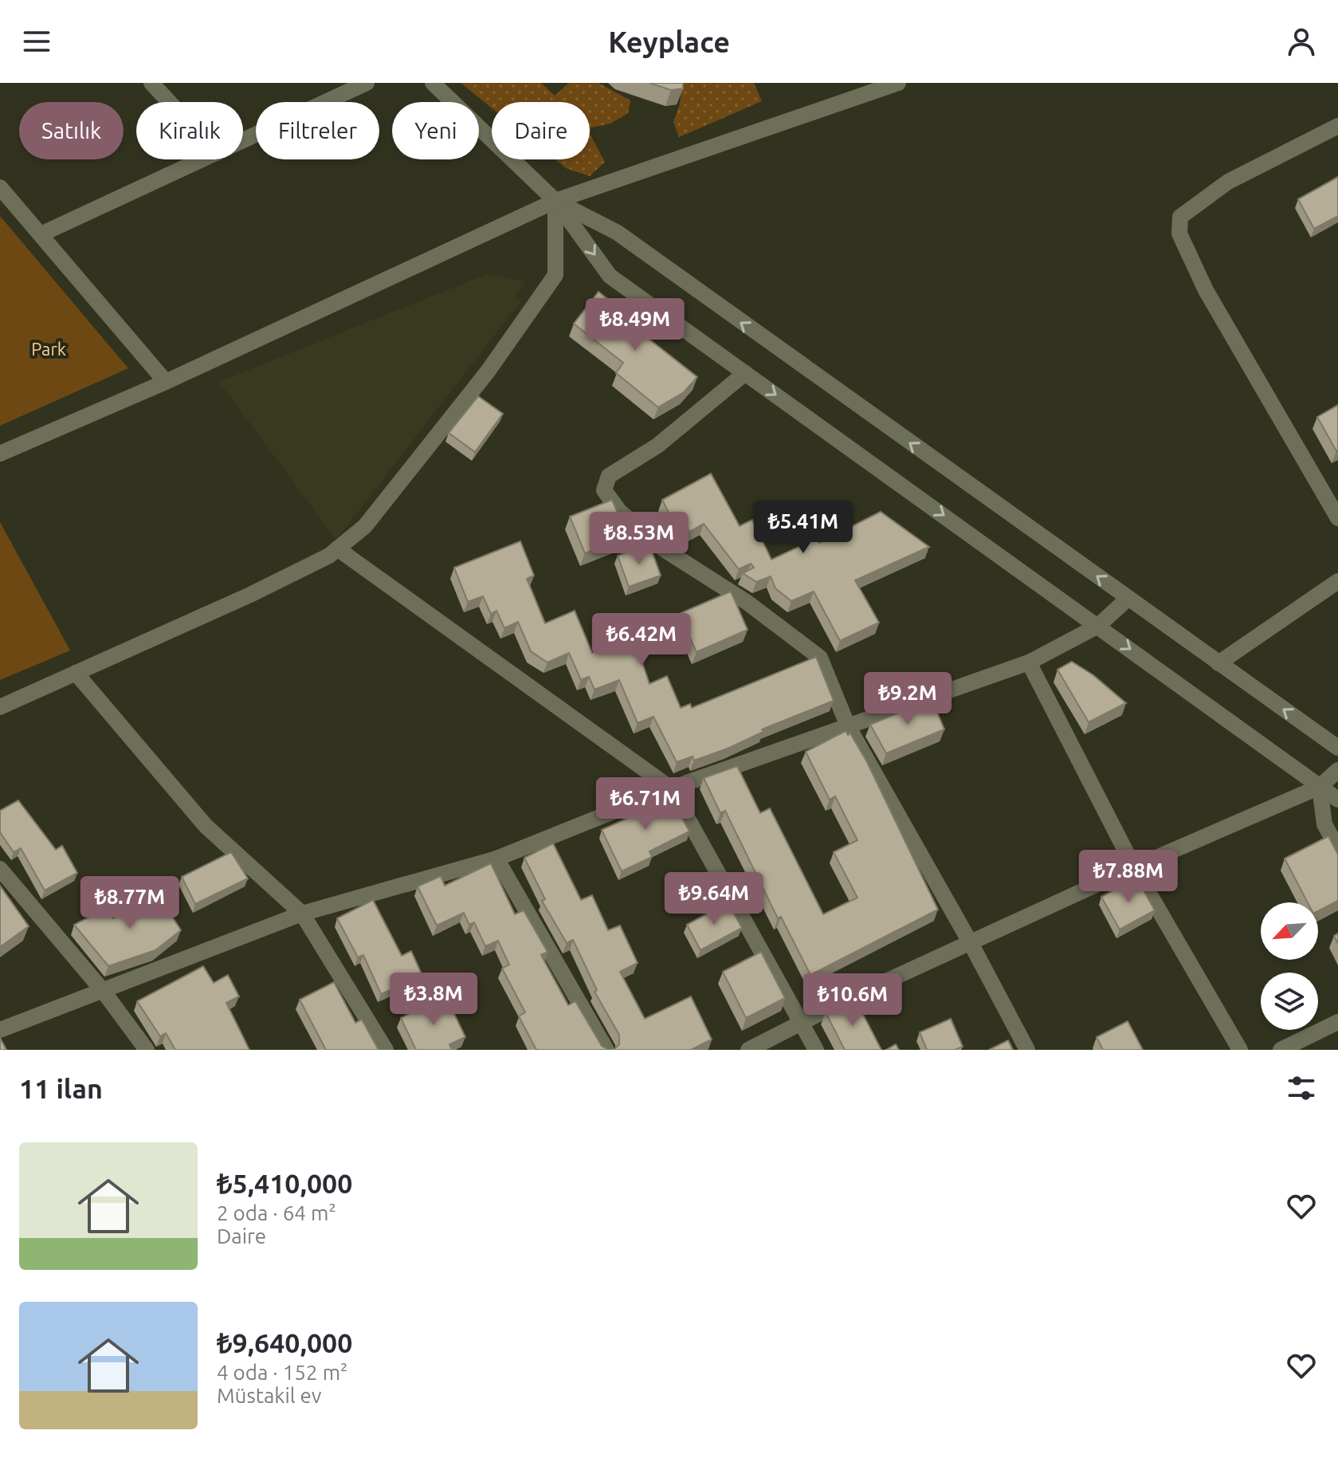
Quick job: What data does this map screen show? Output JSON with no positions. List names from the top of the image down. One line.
{"parks":["Park"],"north":"bottom left","page":{"header":"Keyplace","chip":["Satılık","Kiralık","Filtreler","Yeni","Daire"],"price":["₺8.49M","₺5.41M","₺8.53M","₺6.42M","₺9.2M","₺6.71M","₺7.88M","₺9.64M","₺8.77M","₺3.8M","₺10.6M"],"heading":"11 ilan","list":[{"name":"₺5,410,000","note":"2 oda · 64 m² · Daire"},{"name":"₺9,640,000","note":"4 oda · 152 m² · Müstakil ev"}]}}
